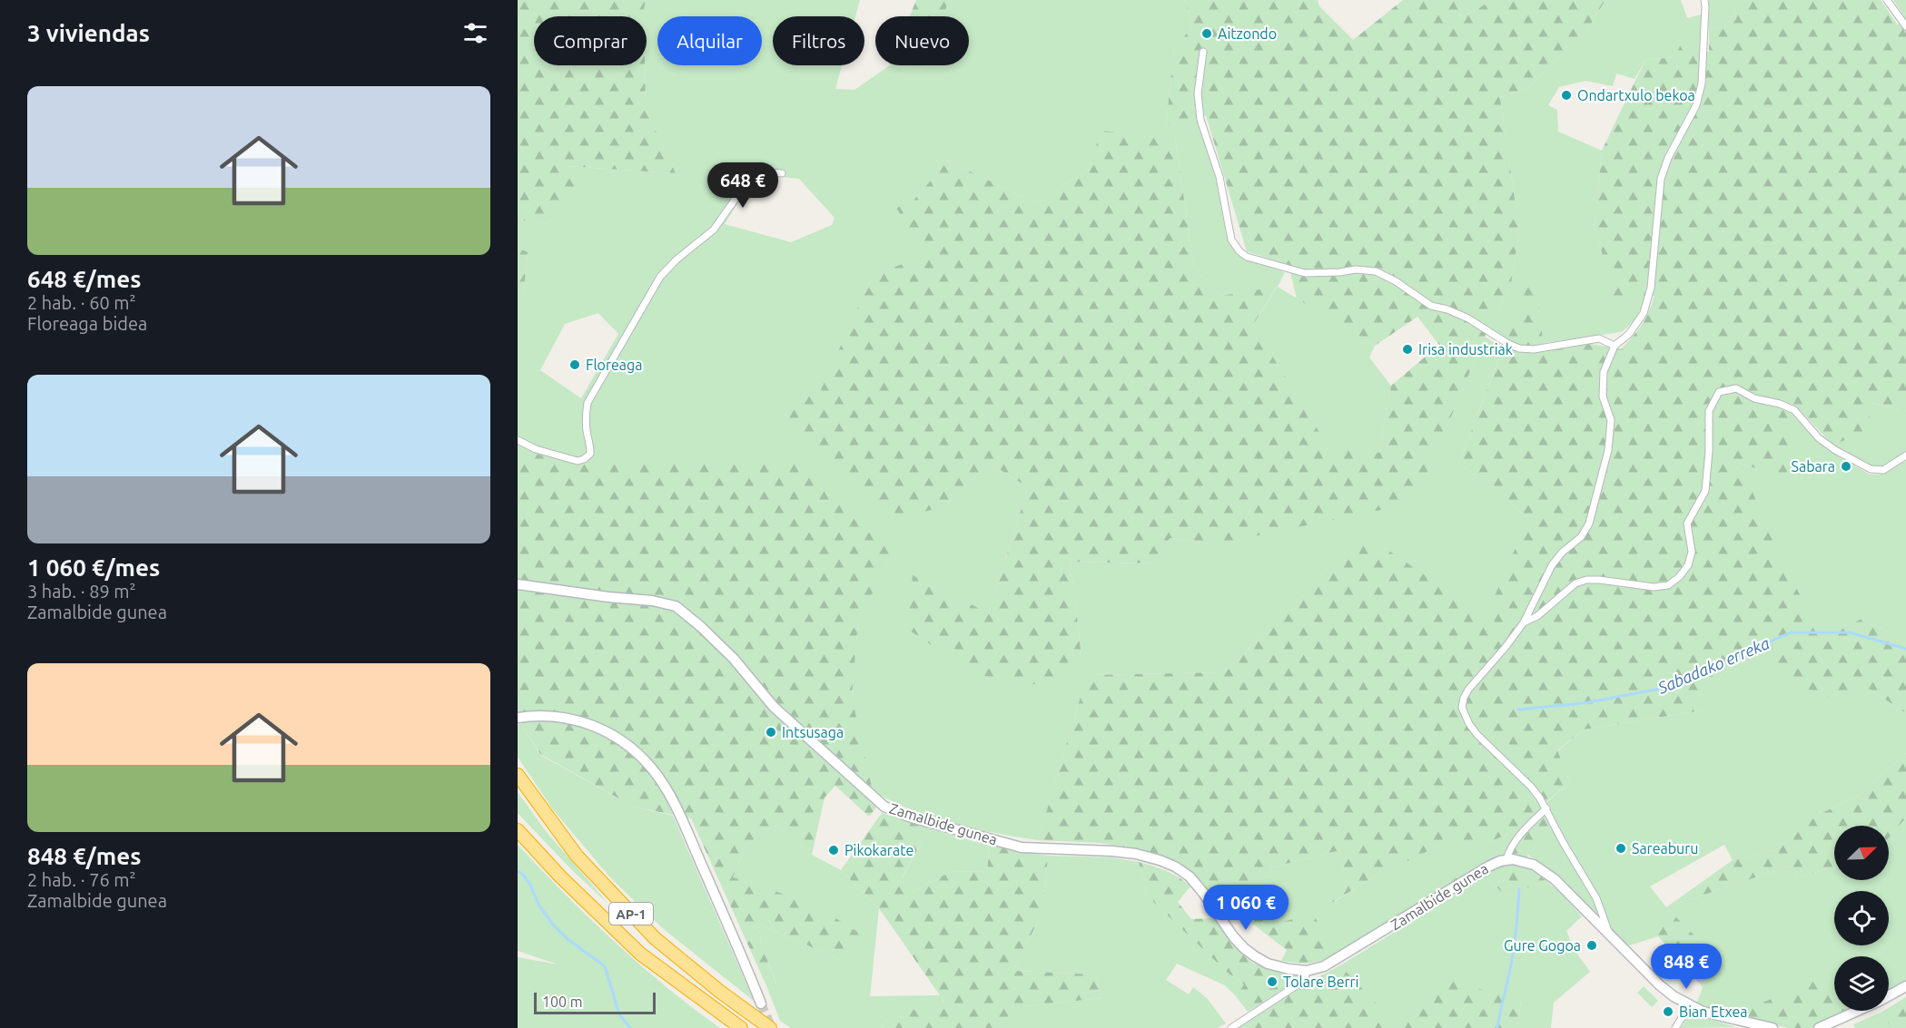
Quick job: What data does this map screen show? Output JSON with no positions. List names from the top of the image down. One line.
{"streets":{"highway":["AP-1"],"street":["Zamalbide gunea"]},"water":["Sabadako erreka"],"places":["Aitzondo","Ondartxulo bekoa","Irisa industriak","Floreaga","Sabara","Intsusaga","Sareaburu","Pikokarate","Gure Gogoa","Tolare Berri","Bian Etxea"],"scale_bar":"100 m","north":"top right","page":{"heading":"3 viviendas","chip":["Comprar","Alquilar","Filtros","Nuevo"],"list":[{"name":"648 €/mes","note":"2 hab. · 60 m² · Floreaga bidea"},{"name":"1 060 €/mes","note":"3 hab. · 89 m² · Zamalbide gunea"},{"name":"848 €/mes","note":"2 hab. · 76 m² · Zamalbide gunea"}],"price":["648 €","1 060 €","848 €"],"scale":"100 m"}}
